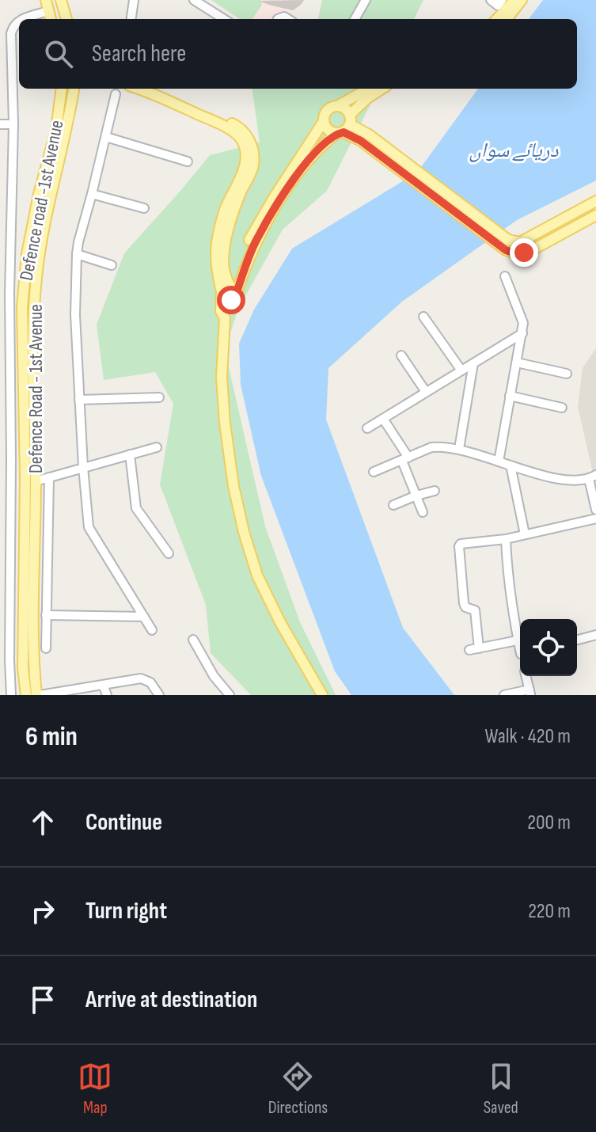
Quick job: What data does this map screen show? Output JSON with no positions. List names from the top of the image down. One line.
{"streets":{"main road":["Defence road -1st Avenue","Defence Road - 1st Avenue"]},"water":["دریائے سواں"],"page":{"search":"Search here","heading":["6 min","Walk · 420 m"],"list":[["Continue","200 m"],["Turn right","220 m"],"Arrive at destination"],"nav":["Map","Directions","Saved"]}}
